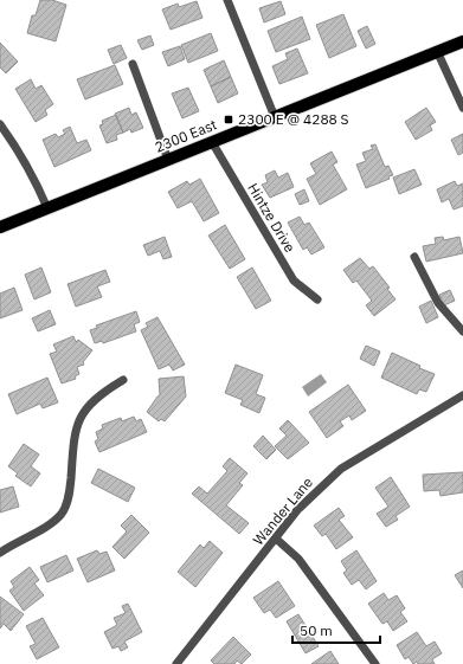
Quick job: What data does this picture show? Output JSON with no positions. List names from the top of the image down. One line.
{"streets":{"main road":["2300 East"],"street":["Hintze Drive","Wander Lane"]},"crossings":[["2300 East","Hintze Drive"]],"places":{"transit":["2300 E @ 4288 S"]},"scale_bar":"50 m"}
